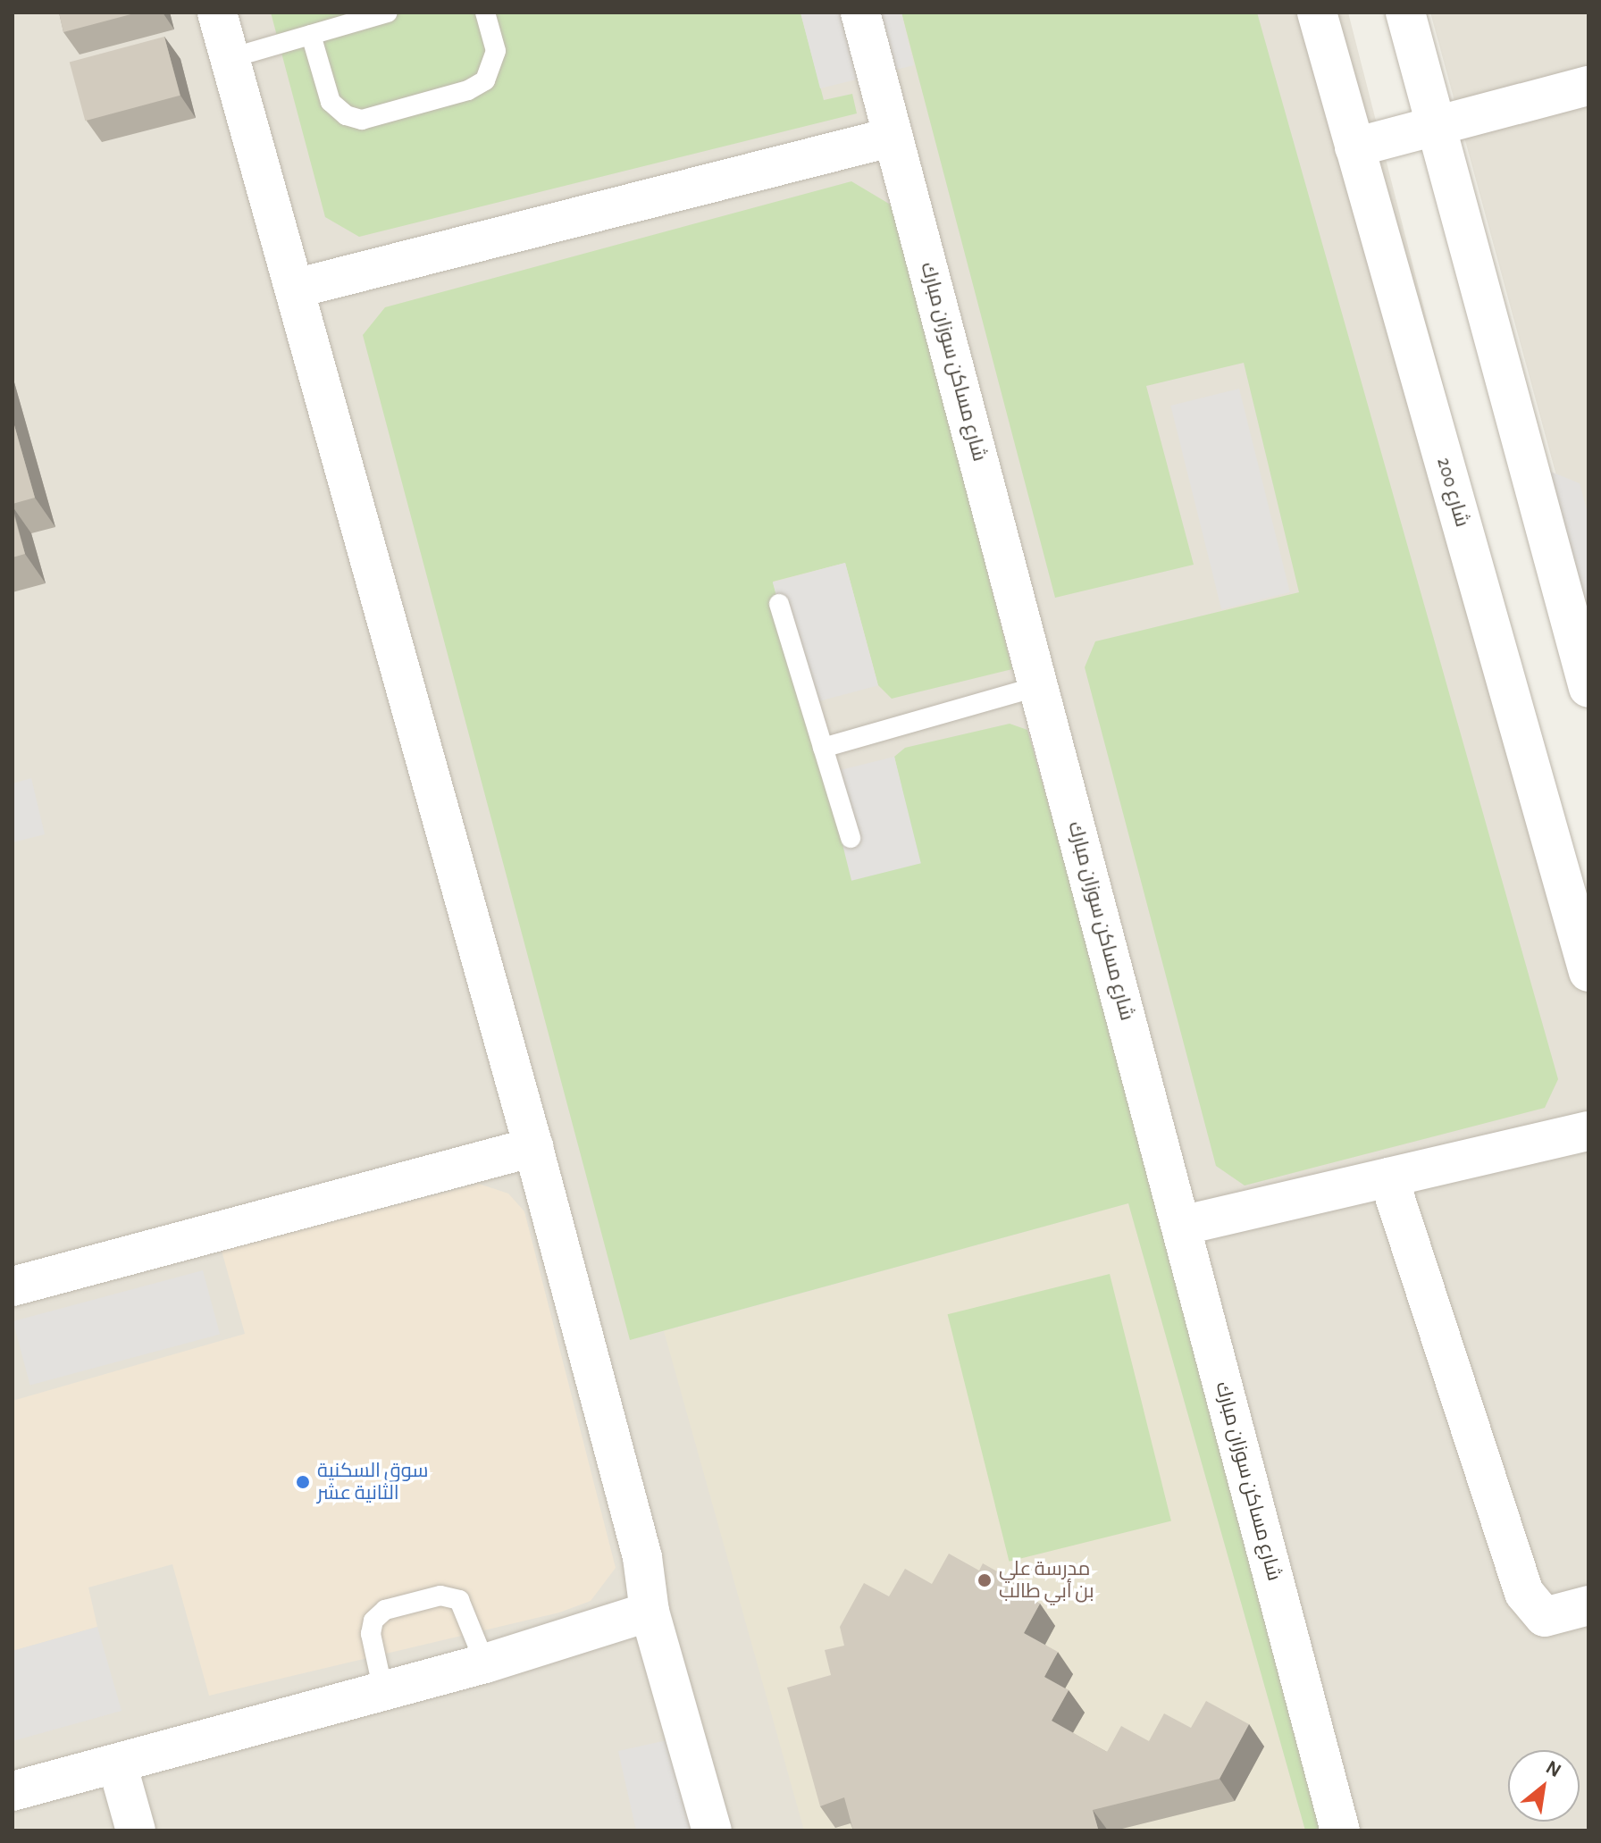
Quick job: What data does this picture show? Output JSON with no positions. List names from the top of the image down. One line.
{"streets":{"street":["شارع مساكن سوزان مبارك","شارع 200"]},"places":["سوق السكنية الثانية عشر","مدرسة علي بن أبي طالب"],"north":"top right"}
